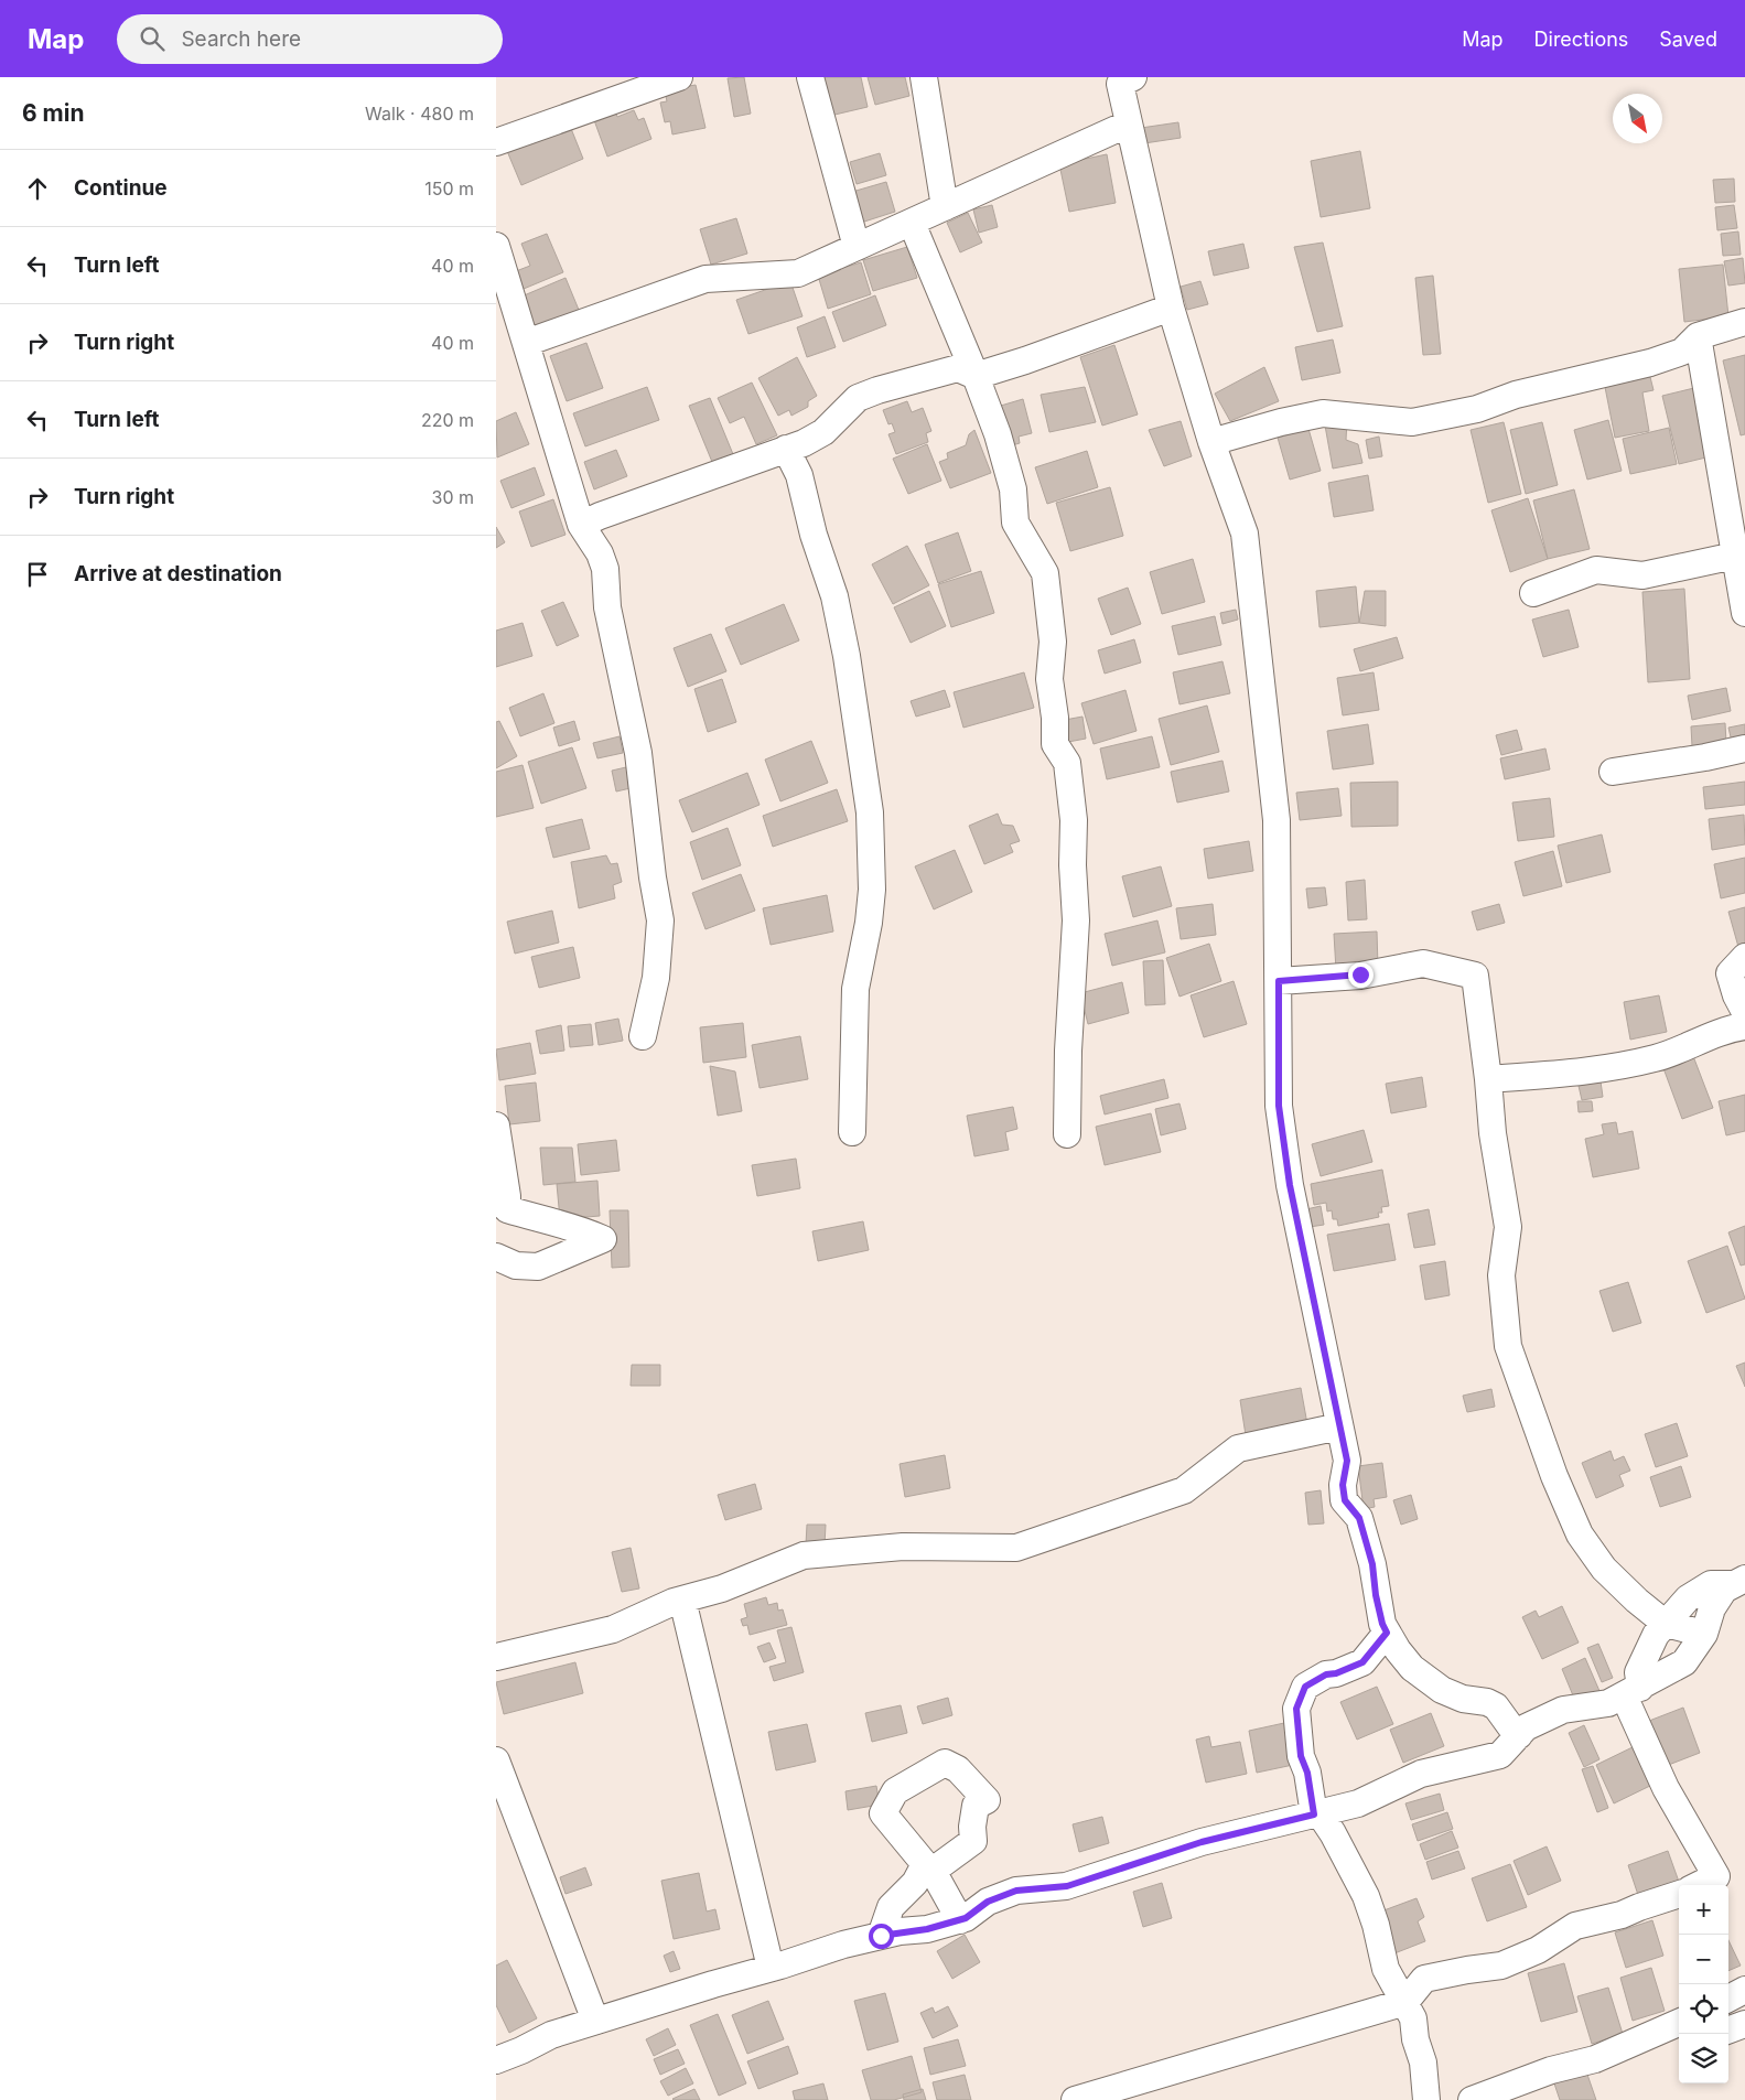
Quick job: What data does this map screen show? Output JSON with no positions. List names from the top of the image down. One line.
{"north":"bottom right","page":{"header":"Map","search":"Search here","nav":["Map","Directions","Saved"],"heading":["6 min","Walk · 480 m"],"list":[["Continue","150 m"],["Turn left","40 m"],["Turn right","40 m"],["Turn left","220 m"],["Turn right","30 m"],"Arrive at destination"],"map_buttons":["+","−"]}}
